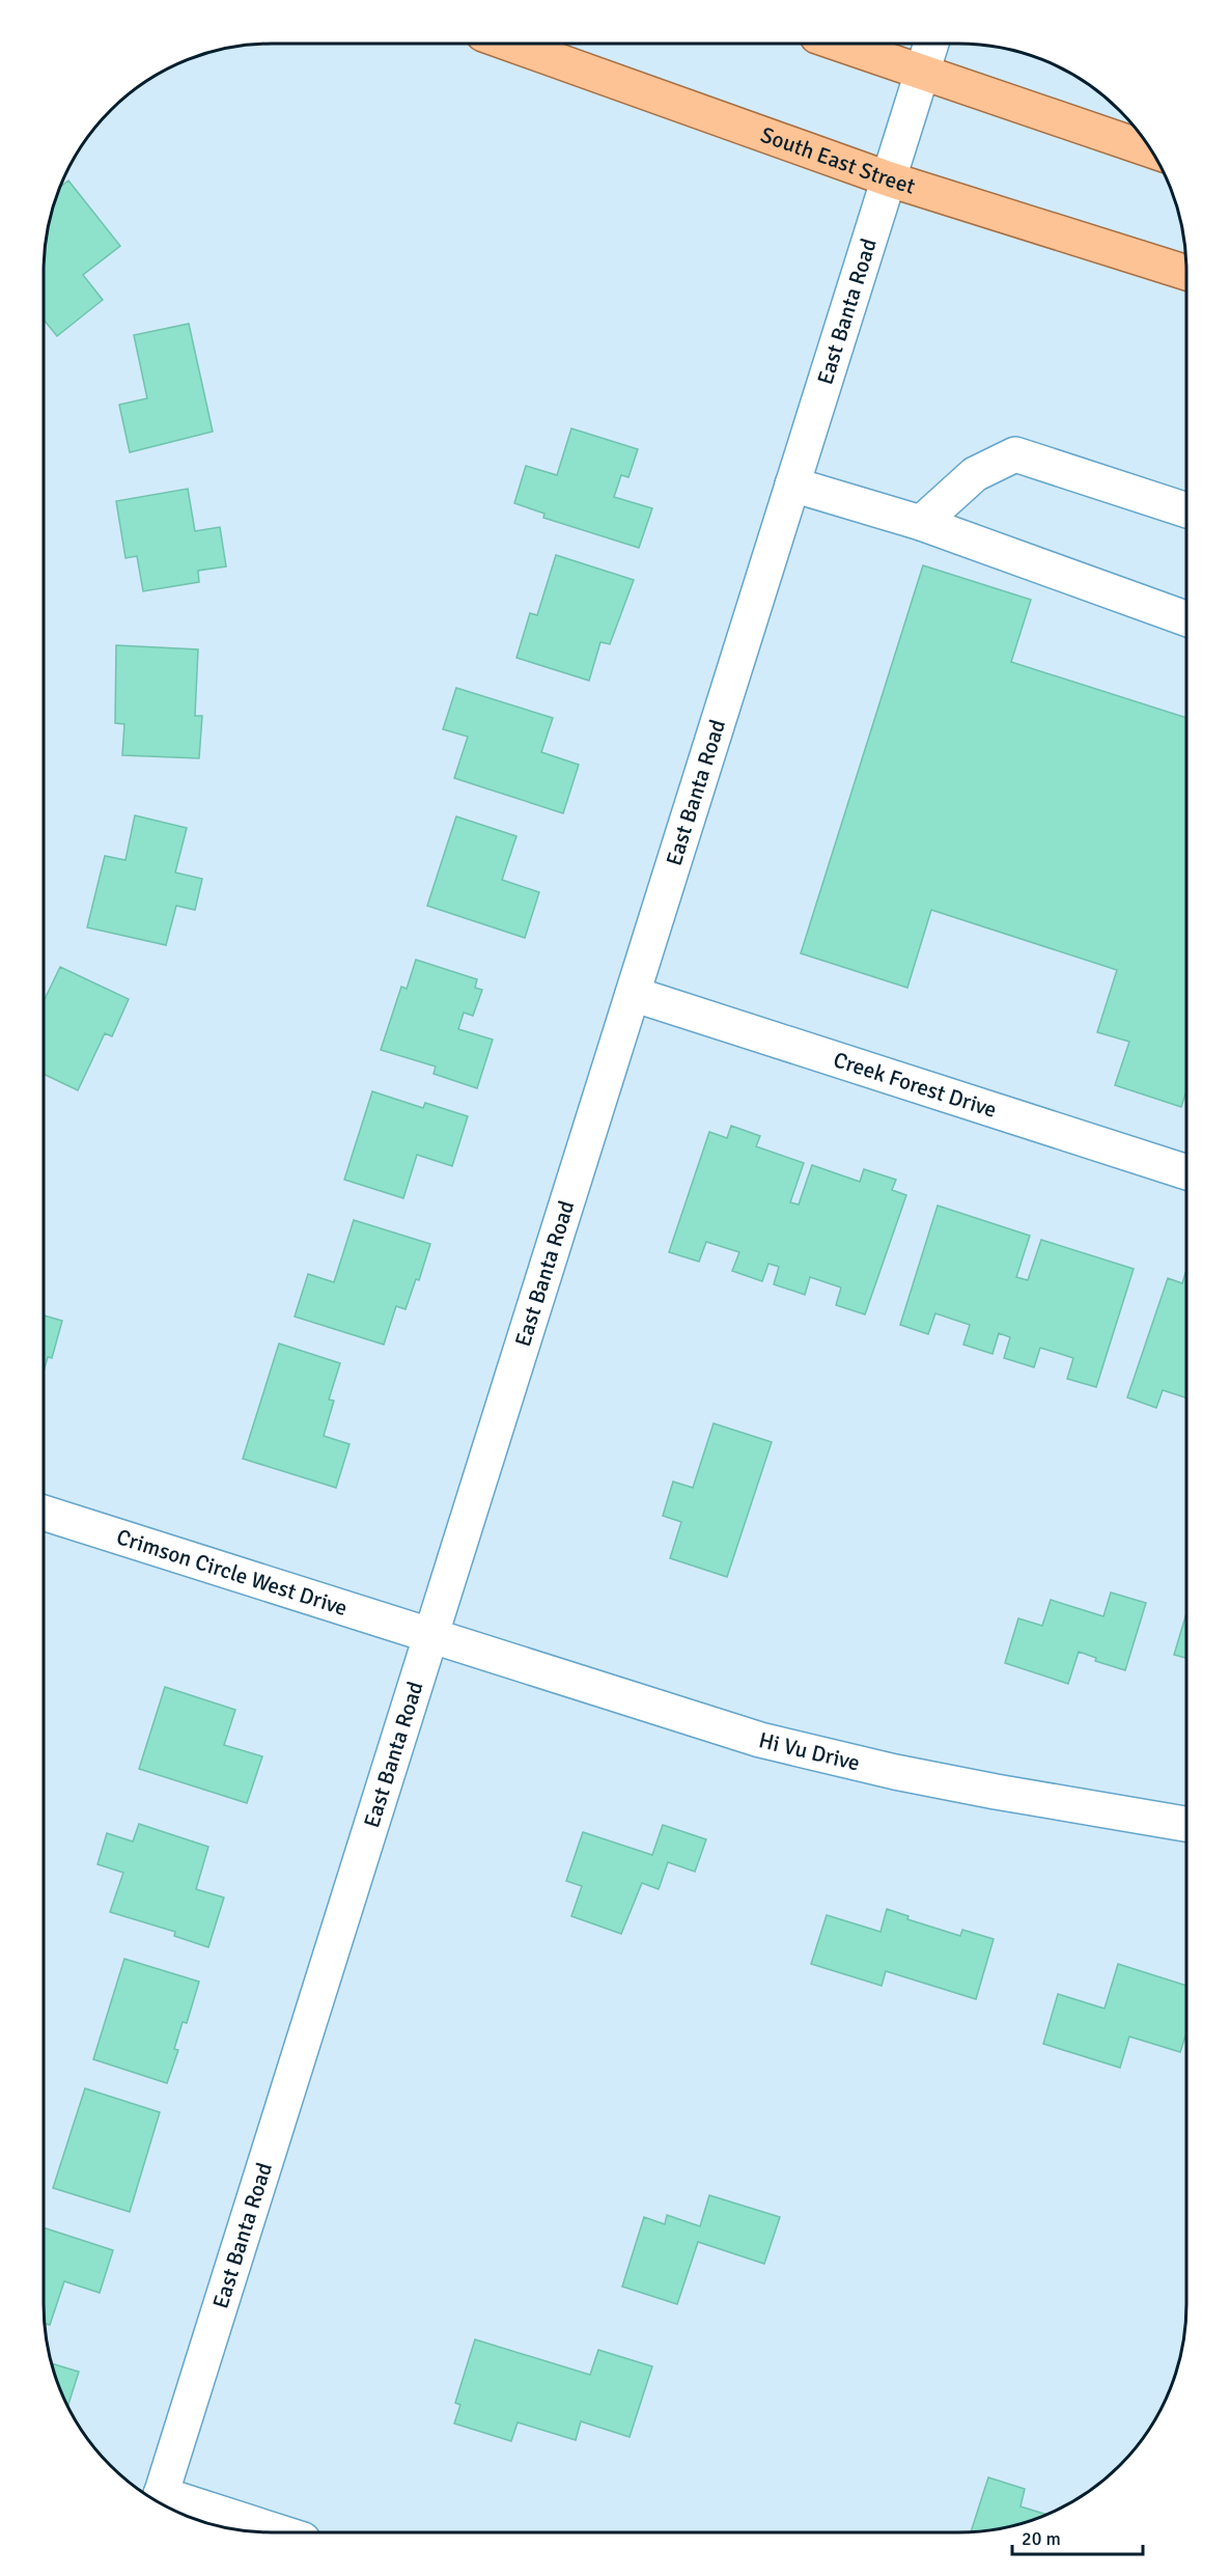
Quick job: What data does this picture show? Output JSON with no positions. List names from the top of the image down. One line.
{"streets":{"main road":["South East Street"],"street":["East Banta Road","Creek Forest Drive","Crimson Circle West Drive","Hi Vu Drive"]},"crossings":[["South East Street","East Banta Road"],["East Banta Road","Creek Forest Drive"],["East Banta Road","Crimson Circle West Drive"],["East Banta Road","Hi Vu Drive"],["Crimson Circle West Drive","Hi Vu Drive"]],"scale_bar":"20 m"}
